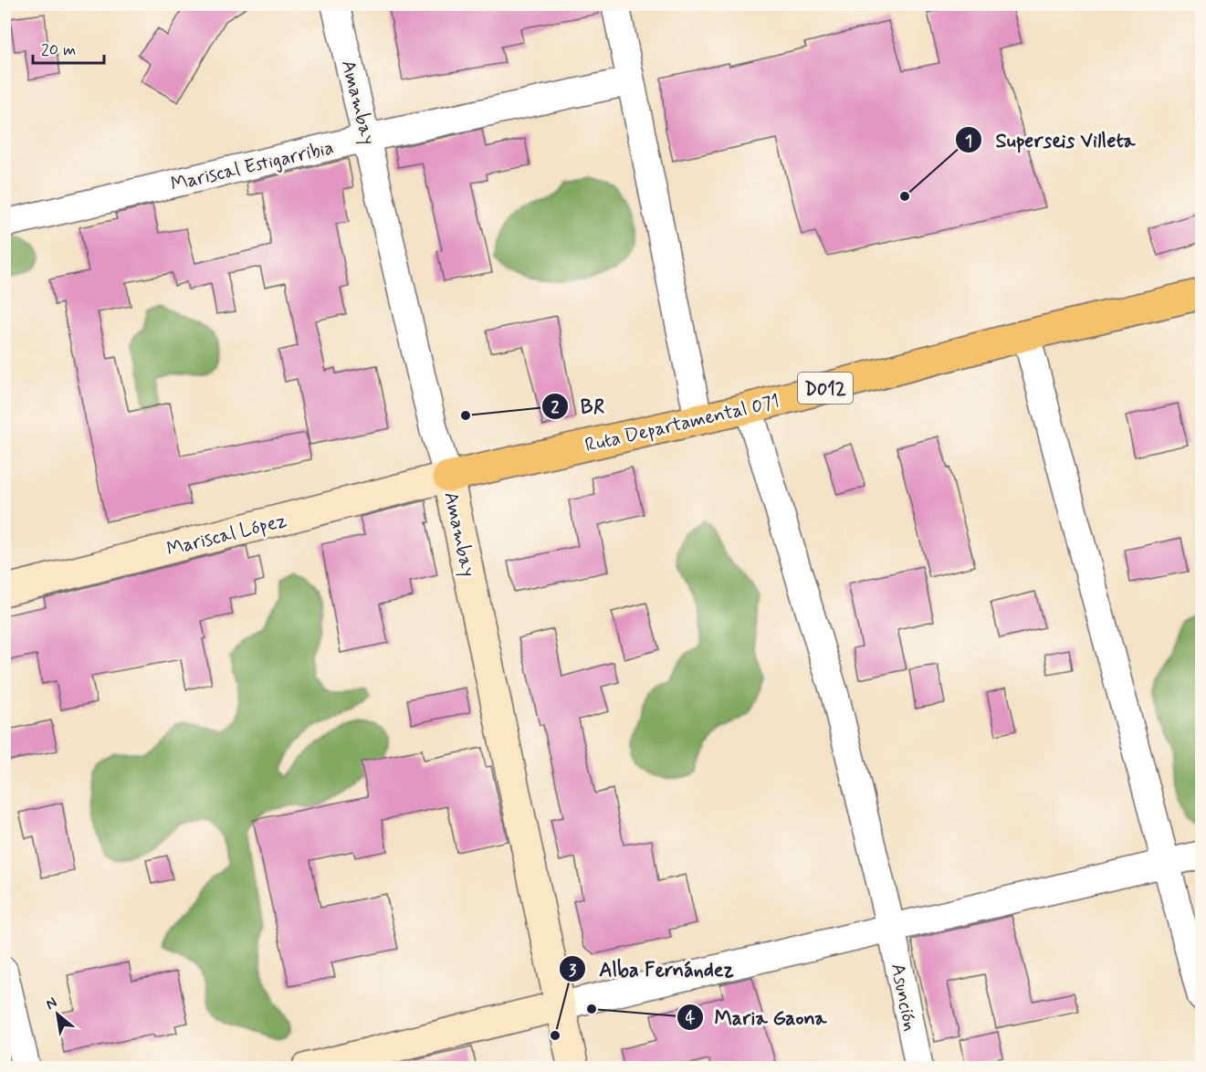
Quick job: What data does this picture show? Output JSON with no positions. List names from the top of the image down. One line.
{"streets":{"main road":["Amambay","D012","Ruta Departamental 071","Mariscal López"],"street":["Mariscal Estigarribia","Asunción"]},"crossings":[["Amambay","Mariscal Estigarribia"],["Amambay","Ruta Departamental 071"],["Amambay","Mariscal López"],["Ruta Departamental 071","Mariscal López"],["Ruta Departamental 071","Asunción"]],"places":["Superseis Villeta","BR","Maria Gaona","Alba Fernández"],"scale_bar":"20 m","north":"top left"}
